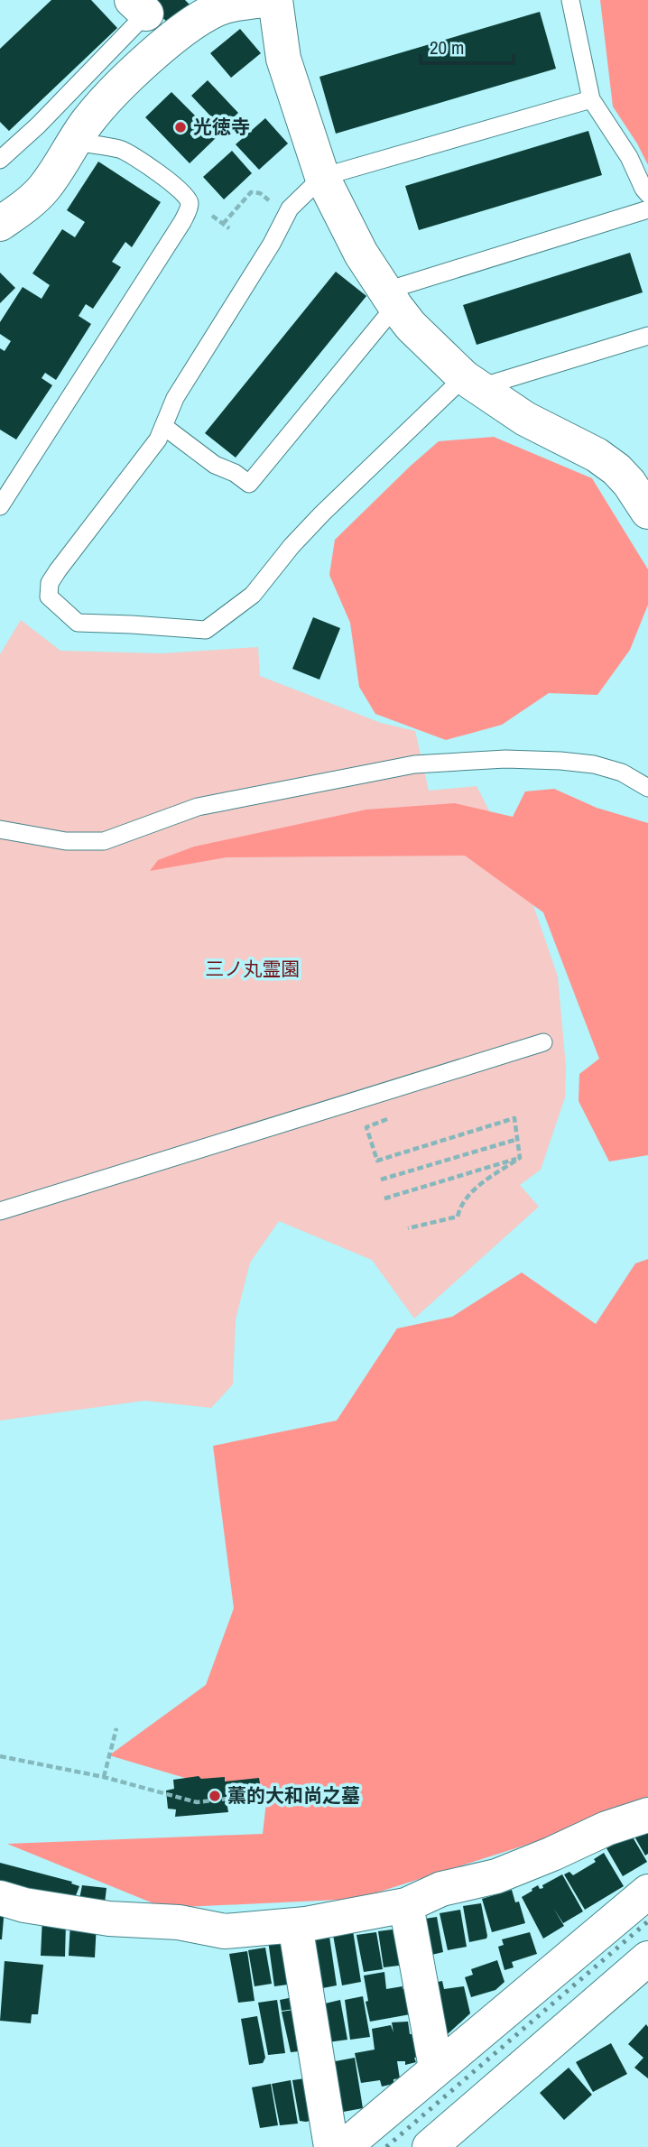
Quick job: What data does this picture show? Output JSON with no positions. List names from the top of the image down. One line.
{"parks":["三ノ丸霊園"],"places":["光徳寺","薫的大和尚之墓"],"scale_bar":"20 m"}
